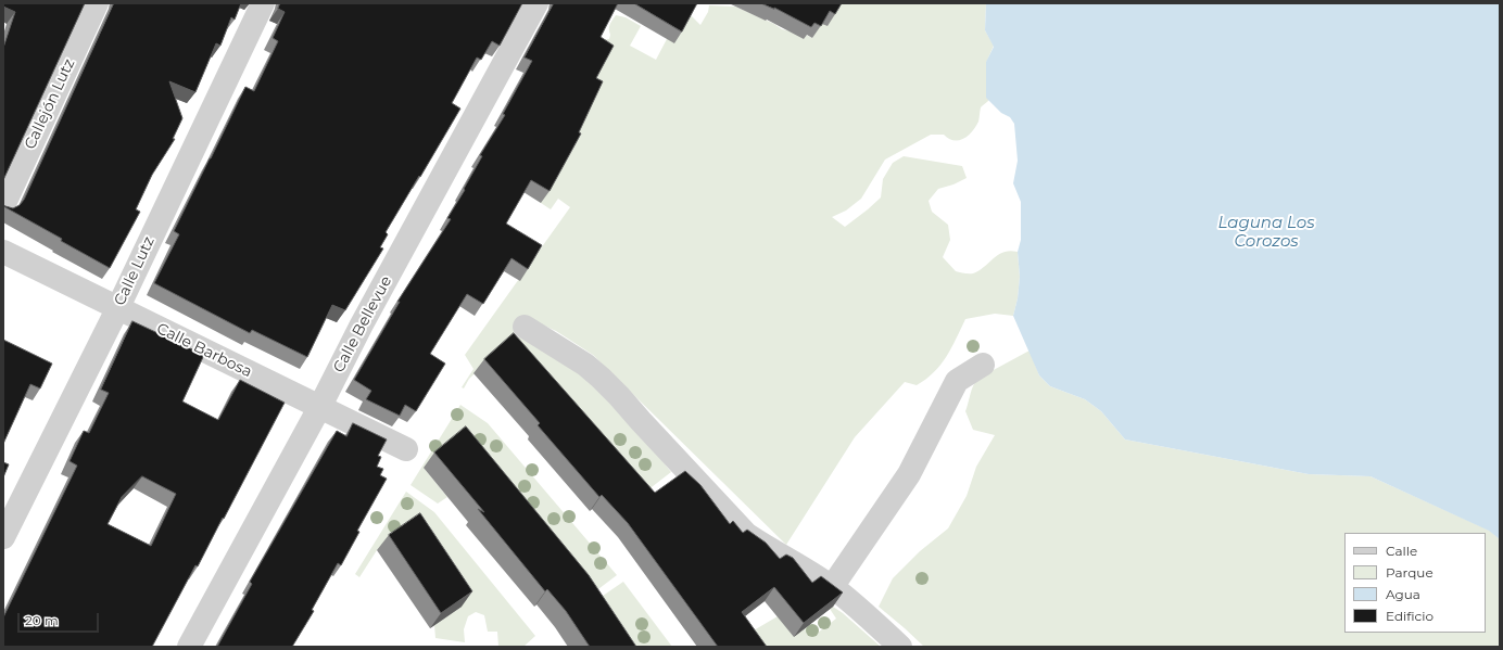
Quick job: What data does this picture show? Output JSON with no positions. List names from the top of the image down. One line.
{"streets":{"street":["Callejón Lutz","Calle Lutz","Calle Bellevue","Calle Barbosa"]},"crossings":[["Calle Lutz","Calle Barbosa"],["Calle Bellevue","Calle Barbosa"]],"water":["Laguna Los Corozos"],"legend":["Calle","Parque","Agua","Edificio"],"scale_bar":"20 m"}
